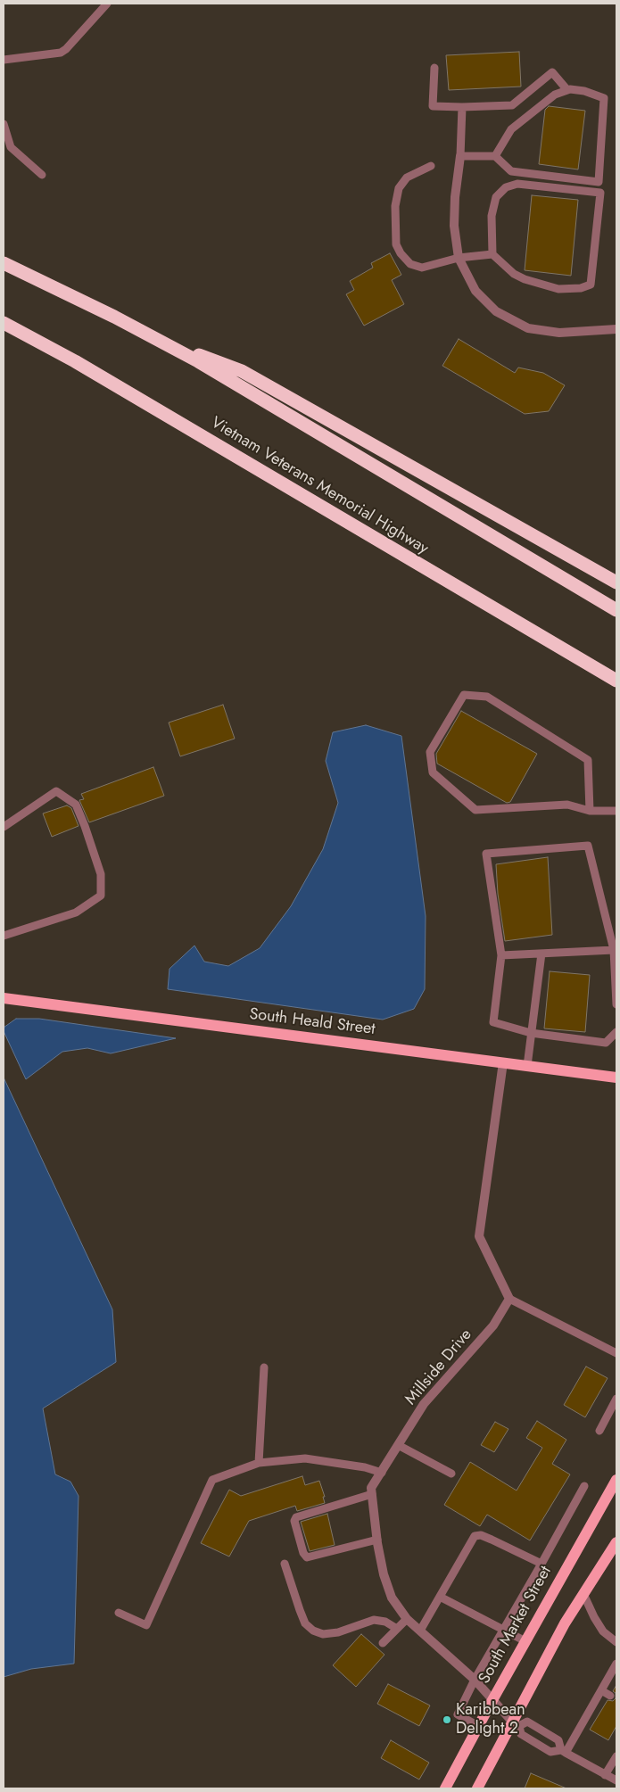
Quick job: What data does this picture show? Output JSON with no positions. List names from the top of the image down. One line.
{"streets":{"highway":["Vietnam Veterans Memorial Highway"],"main road":["South Heald Street","South Market Street"],"street":["Millside Drive"]},"places":["Karibbean Delight 2"]}
